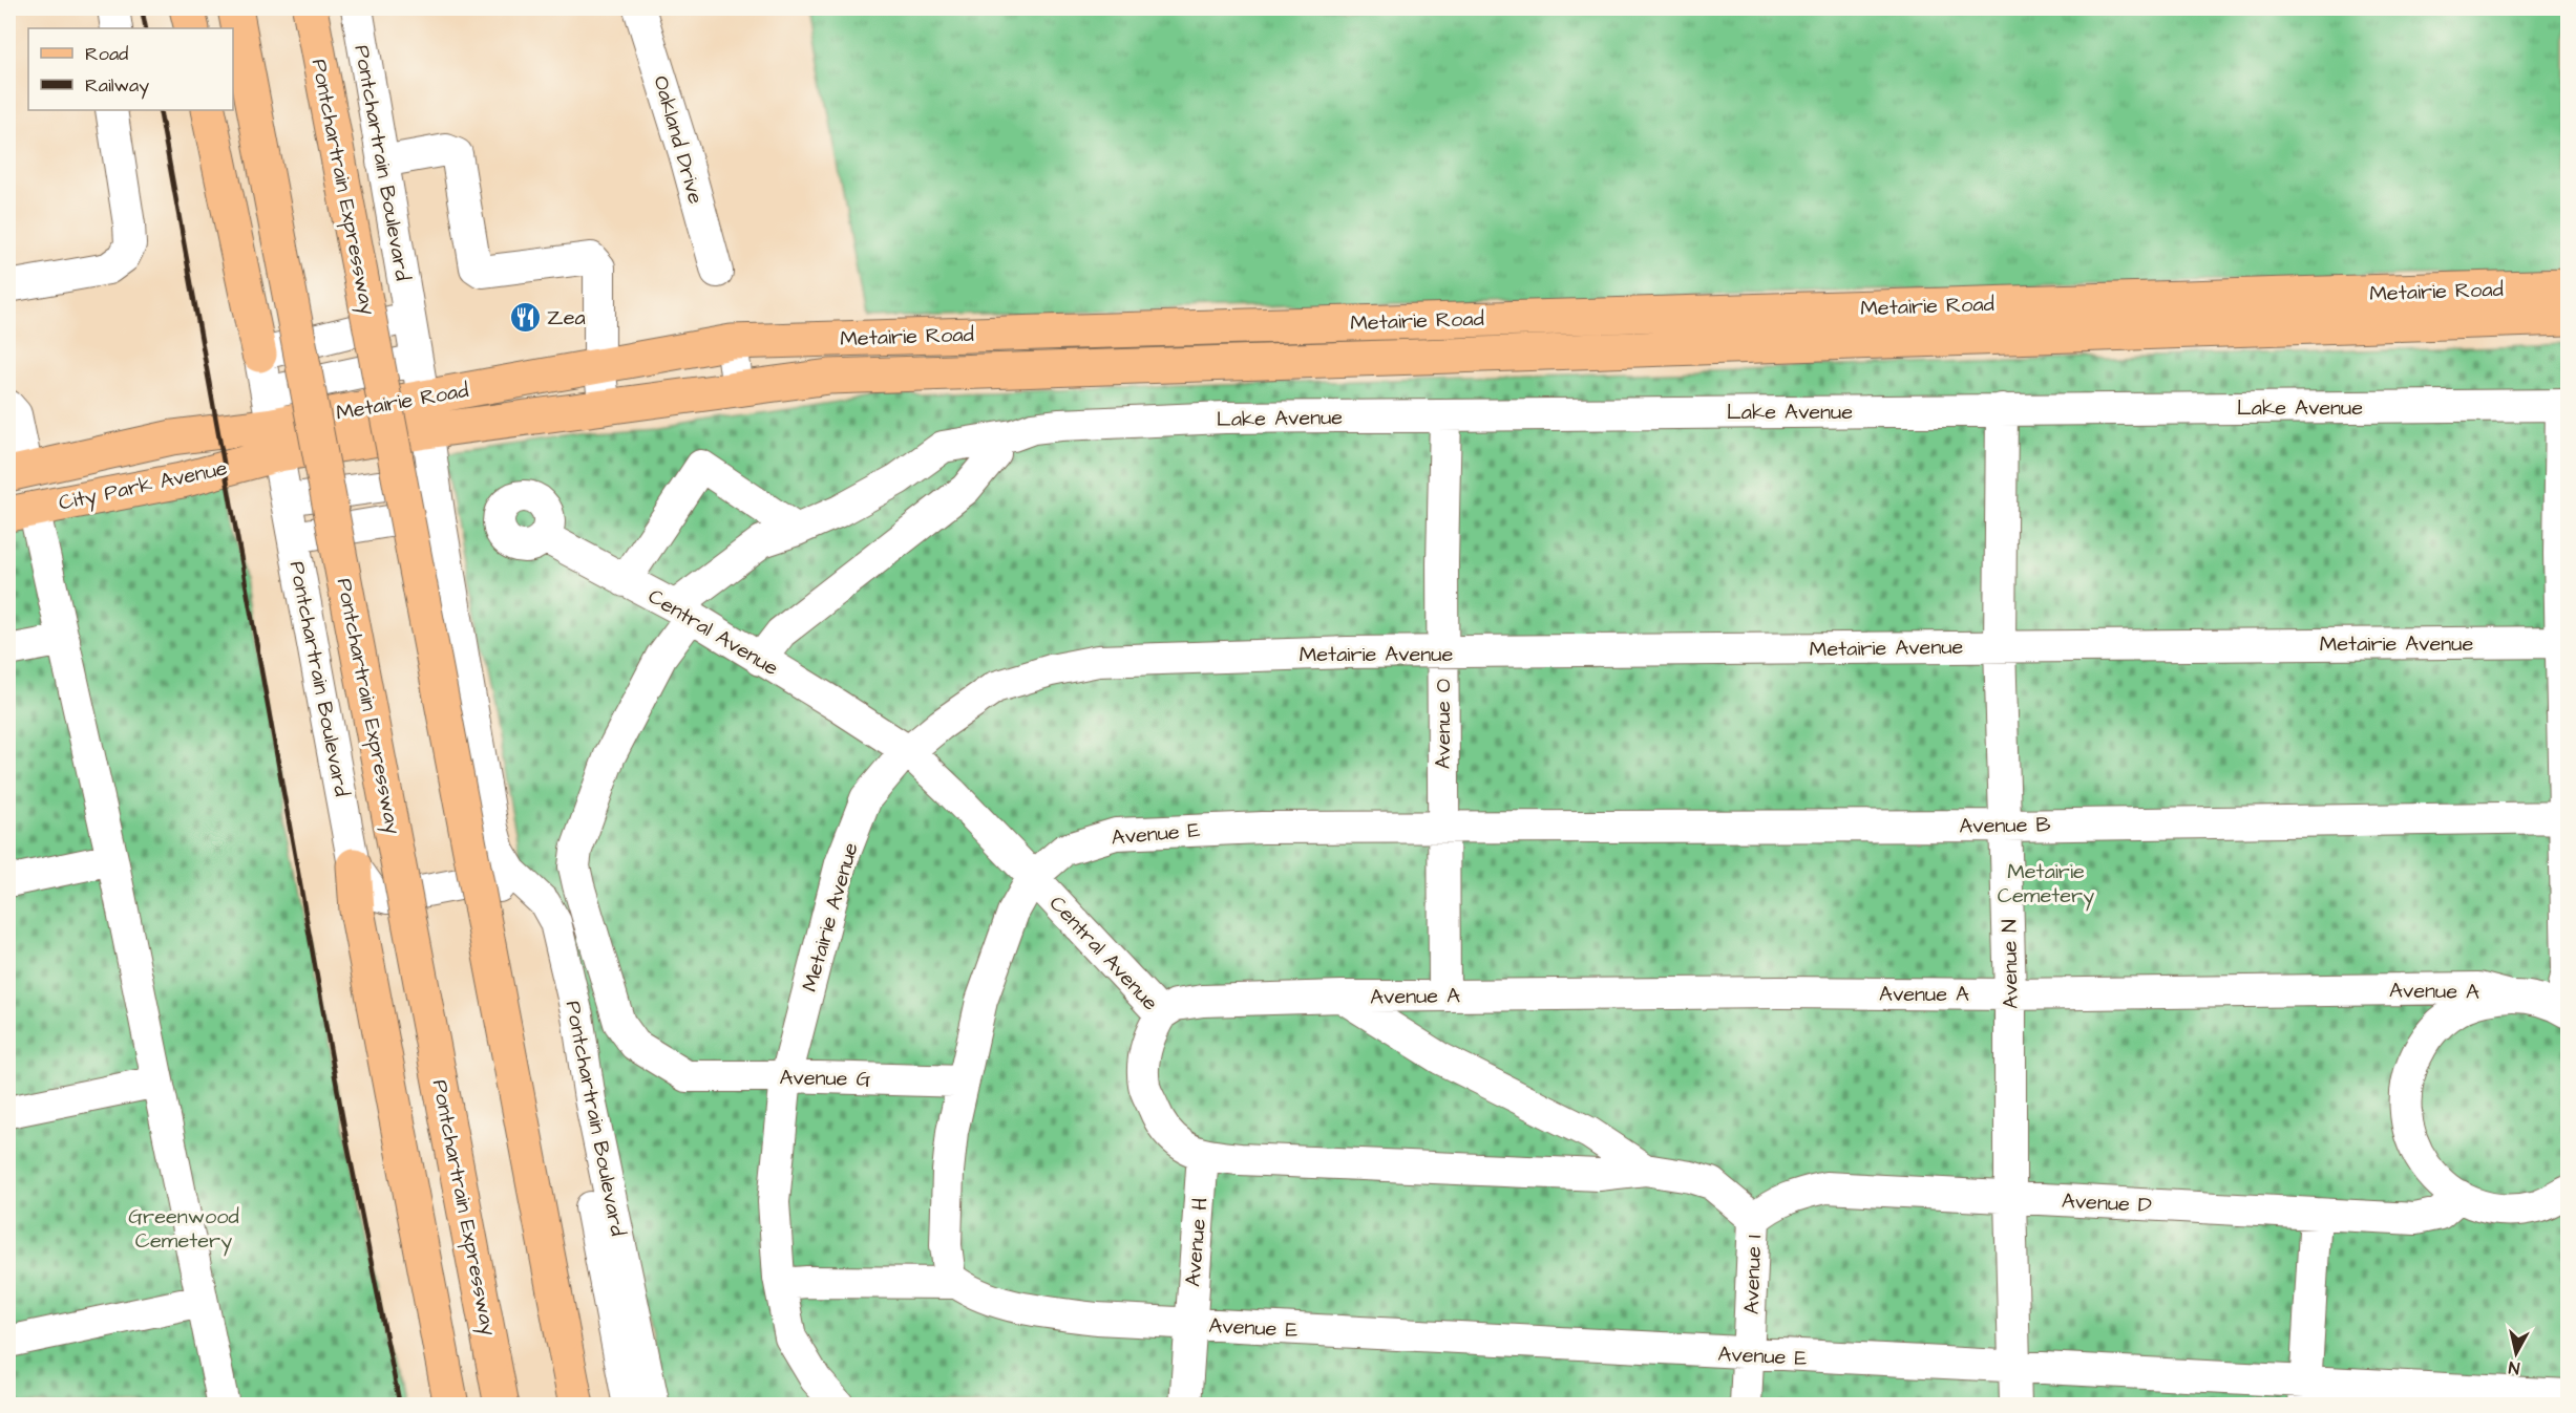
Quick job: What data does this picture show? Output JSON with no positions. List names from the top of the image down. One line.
{"streets":{"main road":["Pontchartrain Expressway","Metairie Road","City Park Avenue"],"street":["Oakland Drive","Pontchartrain Boulevard","Lake Avenue","Central Avenue","Metairie Avenue","Avenue O","Avenue B","Avenue E","Avenue N","Avenue A","Avenue G","Avenue D","Avenue H","Avenue I"]},"crossings":[["Pontchartrain Boulevard","Metairie Road"],["Pontchartrain Boulevard","City Park Avenue"],["Metairie Road","City Park Avenue"],["Lake Avenue","Central Avenue"],["Lake Avenue","Avenue O"],["Lake Avenue","Avenue N"],["Lake Avenue","Avenue G"],["Central Avenue","Metairie Avenue"],["Central Avenue","Avenue E"],["Central Avenue","Avenue A"],["Metairie Avenue","Avenue O"],["Metairie Avenue","Avenue E"],["Metairie Avenue","Avenue N"],["Metairie Avenue","Avenue G"],["Avenue O","Avenue B"],["Avenue O","Avenue E"],["Avenue O","Avenue A"],["Avenue B","Avenue E"],["Avenue B","Avenue N"],["Avenue E","Avenue N"],["Avenue E","Avenue G"],["Avenue E","Avenue H"],["Avenue E","Avenue I"],["Avenue N","Avenue A"],["Avenue N","Avenue D"],["Avenue D","Avenue I"]],"parks":["Metairie Cemetery","Greenwood Cemetery"],"places":{"restaurant":["Zea"]},"legend":["Road","Railway"],"north":"bottom"}
